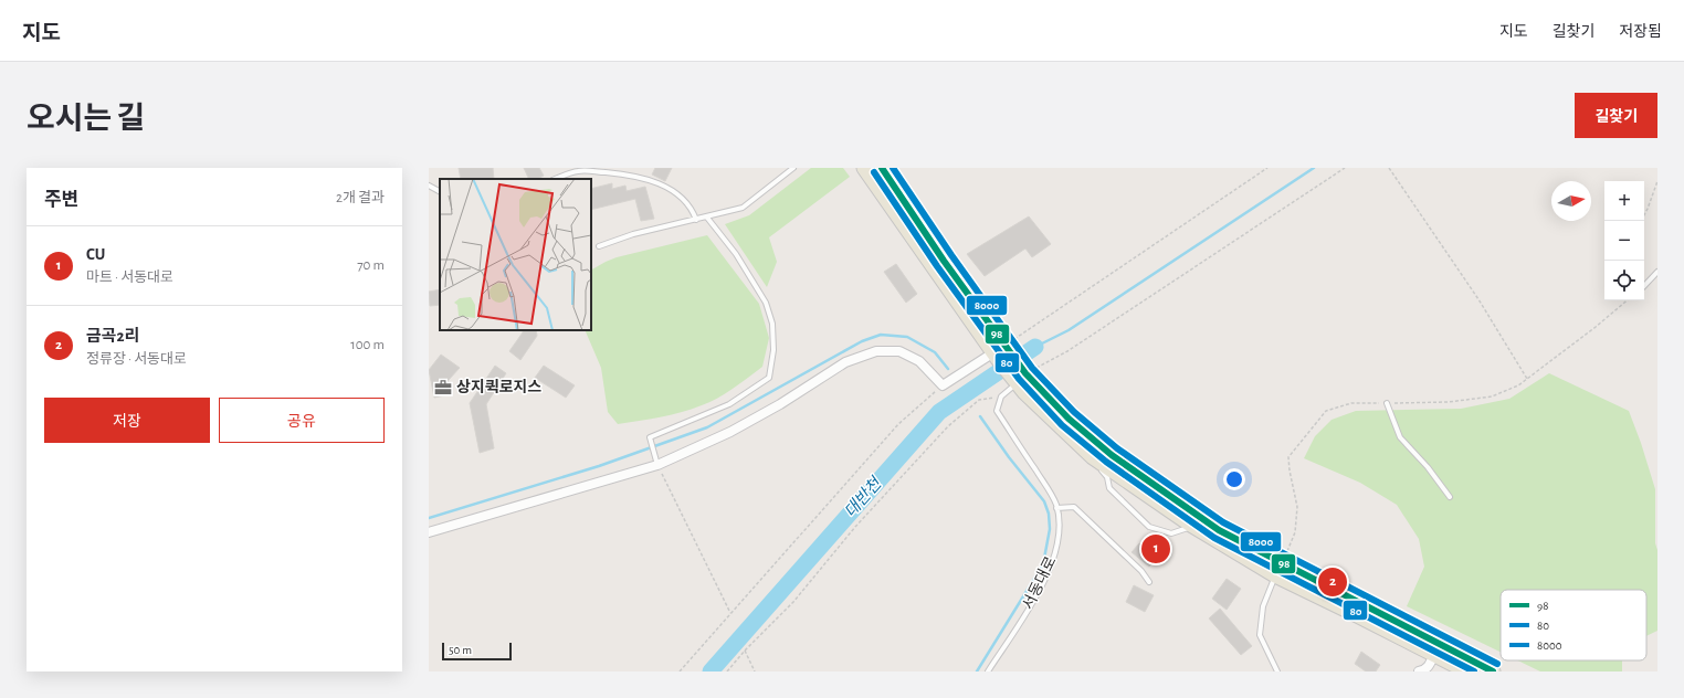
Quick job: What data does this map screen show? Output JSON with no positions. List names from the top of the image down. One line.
{"streets":{"lane":["서동대로"]},"water":["대반천"],"places":{"office":["상지퀵로지스"]},"lines":["transit line 98","transit line 8000","transit line 80"],"legend":["98","80","8000"],"scale_bar":"50 m","north":"right","page":{"header":"지도","nav":["지도","길찾기","저장됨"],"title":"오시는 길","buttons":["길찾기",["저장","공유"]],"heading":["주변","2개 결과"],"map_buttons":["+","−"],"list":[{"mark":"1","name":"CU","note":"마트 · 서동대로","value":"70 m"},{"mark":"2","name":"금곡2리","note":"정류장 · 서동대로","value":"100 m"}],"pins":["1","2"],"scale":"50 m"}}
